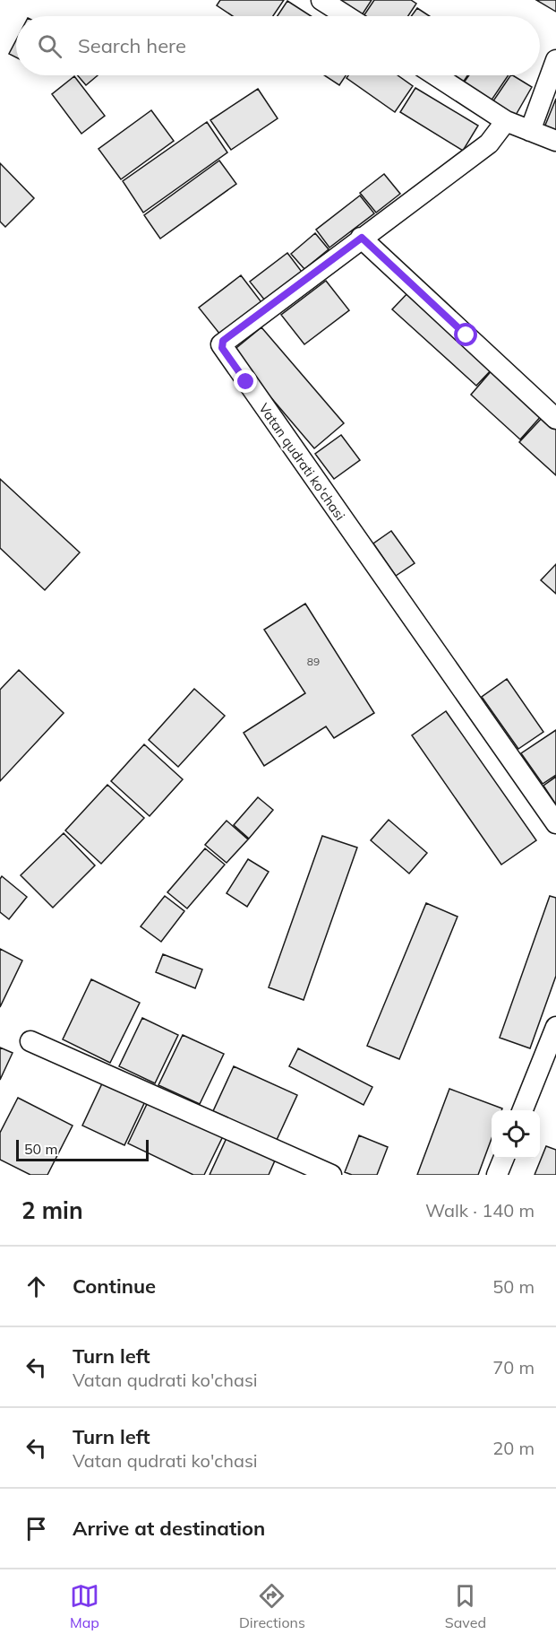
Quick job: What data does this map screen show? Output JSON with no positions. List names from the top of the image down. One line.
{"streets":{"street":["Vatan qudrati ko'chasi"]},"house_numbers":["89"],"scale_bar":"50 m","page":{"search":"Search here","scale":"50 m","heading":["2 min","Walk · 140 m"],"list":[["Continue","50 m"],["Turn left","Vatan qudrati ko'chasi","70 m"],["Turn left","Vatan qudrati ko'chasi","20 m"],"Arrive at destination"],"nav":["Map","Directions","Saved"]}}
